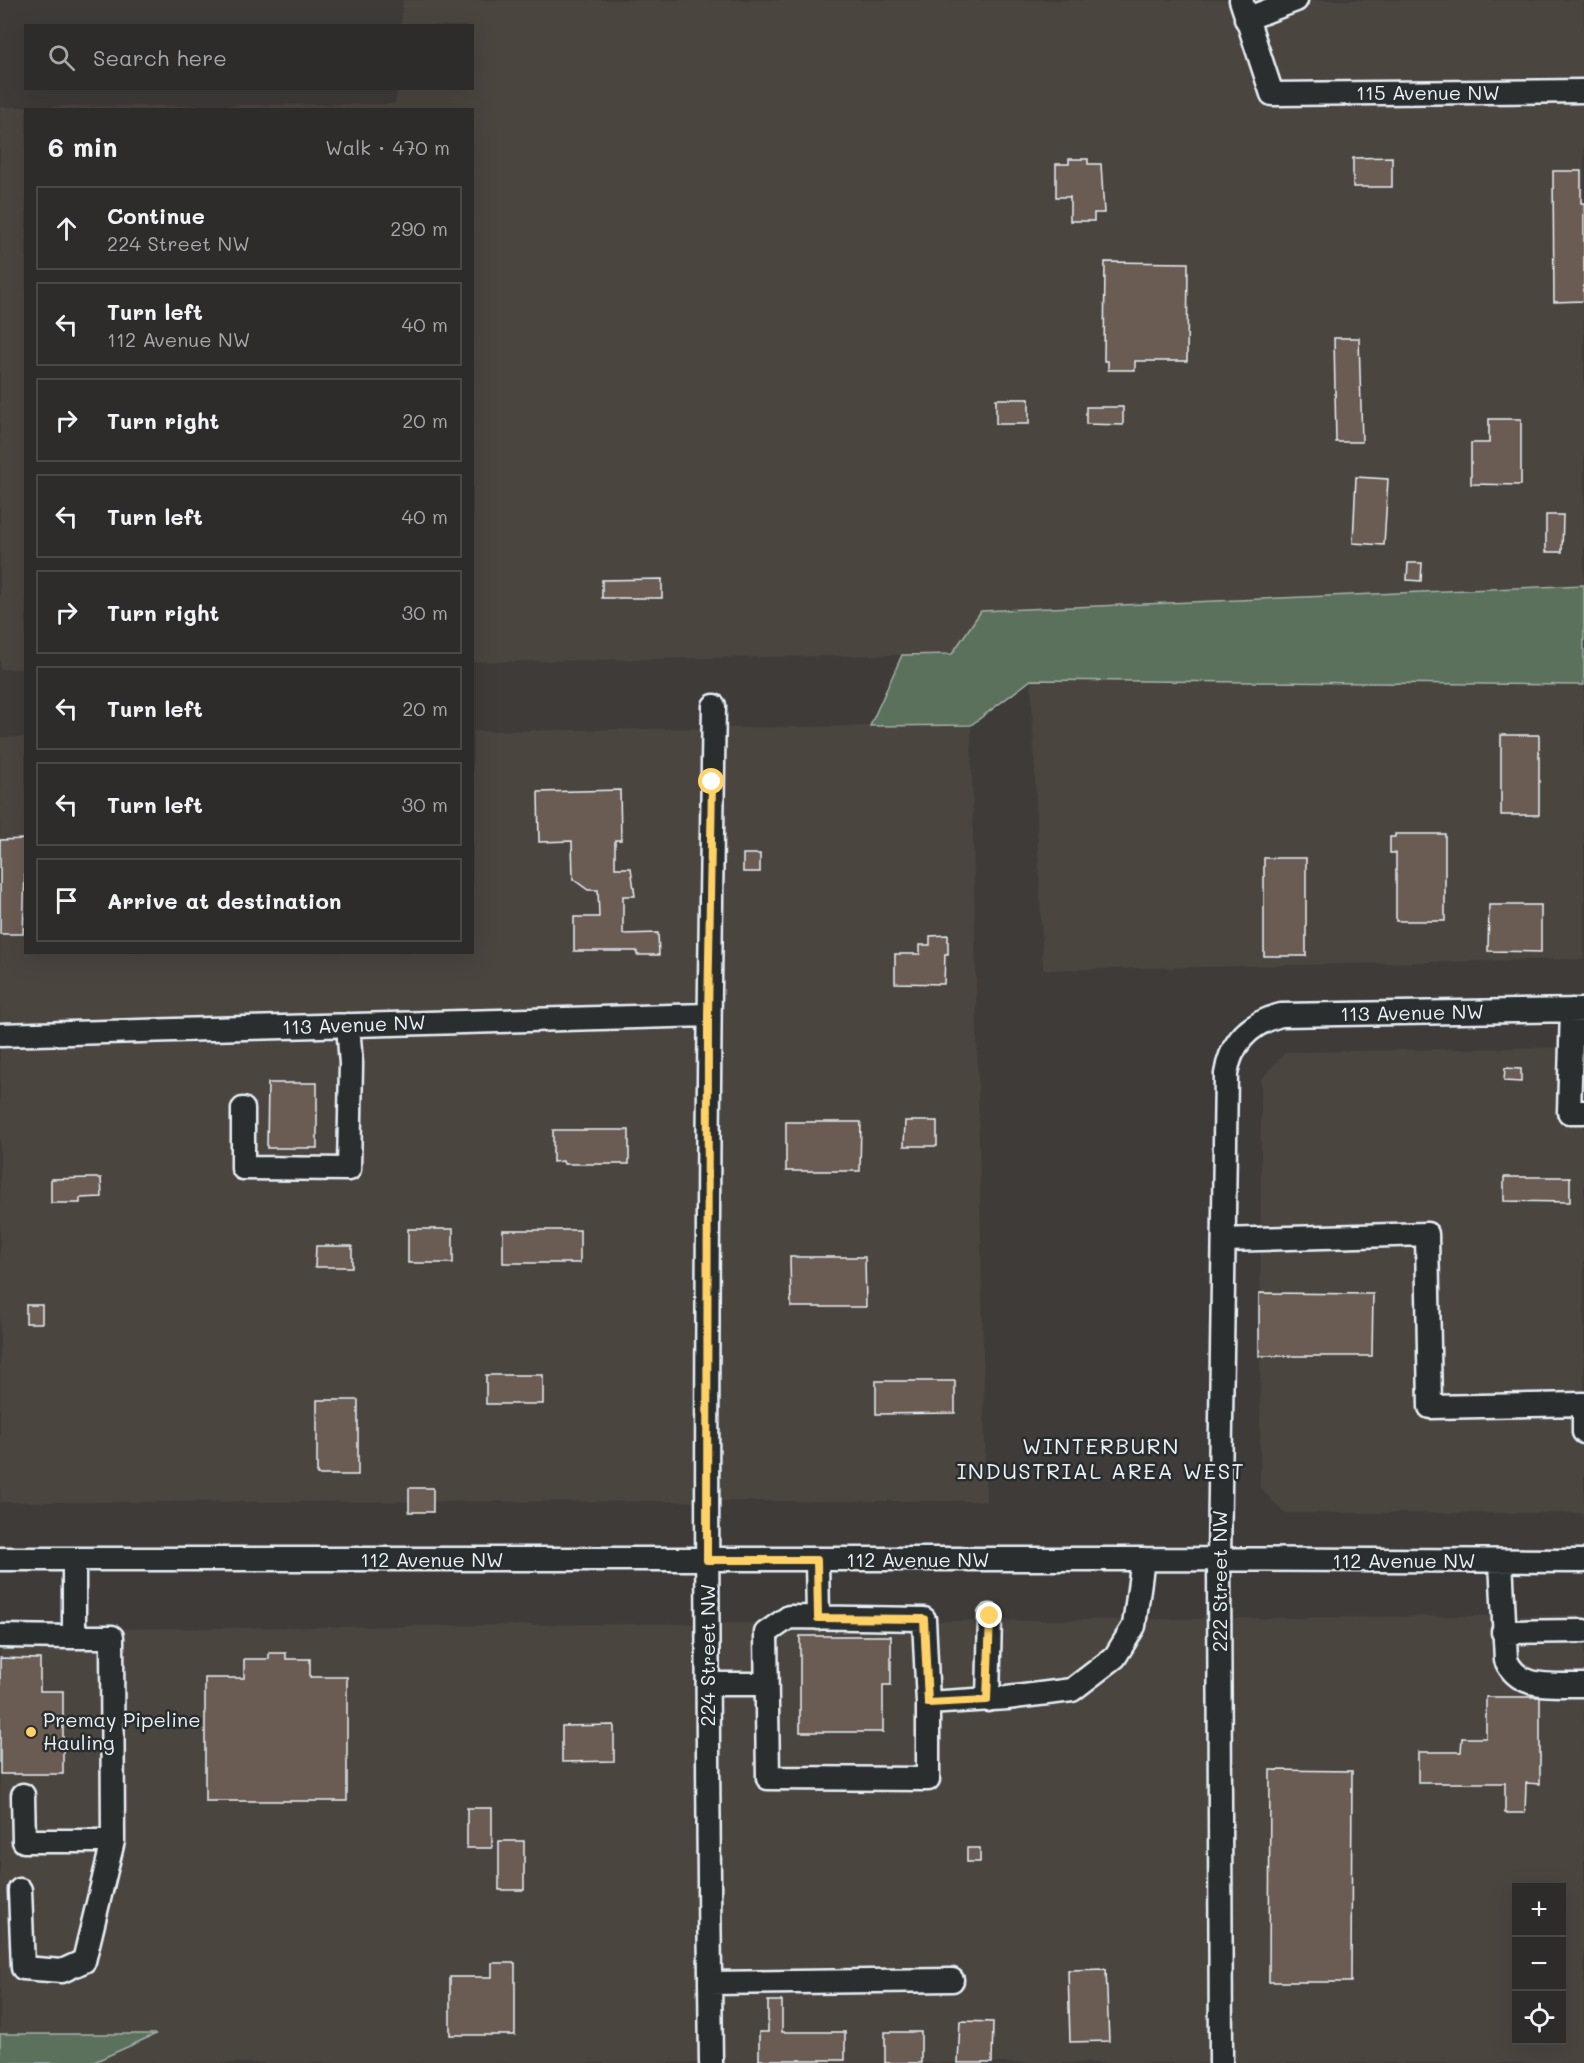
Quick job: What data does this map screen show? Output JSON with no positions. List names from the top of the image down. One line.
{"streets":{"street":["115 Avenue NW","113 Avenue NW","112 Avenue NW","222 Street NW","224 Street NW"]},"crossings":[["113 Avenue NW","222 Street NW"],["113 Avenue NW","224 Street NW"],["112 Avenue NW","222 Street NW"],["112 Avenue NW","224 Street NW"]],"districts":["WINTERBURN INDUSTRIAL AREA WEST"],"places":["Premay Pipeline Hauling"],"page":{"search":"Search here","heading":["6 min","Walk · 470 m"],"list":[["Continue","224 Street NW","290 m"],["Turn left","112 Avenue NW","40 m"],["Turn right","20 m"],["Turn left","40 m"],["Turn right","30 m"],["Turn left","20 m"],["Turn left","30 m"],"Arrive at destination"],"map_buttons":["+","−"]}}
